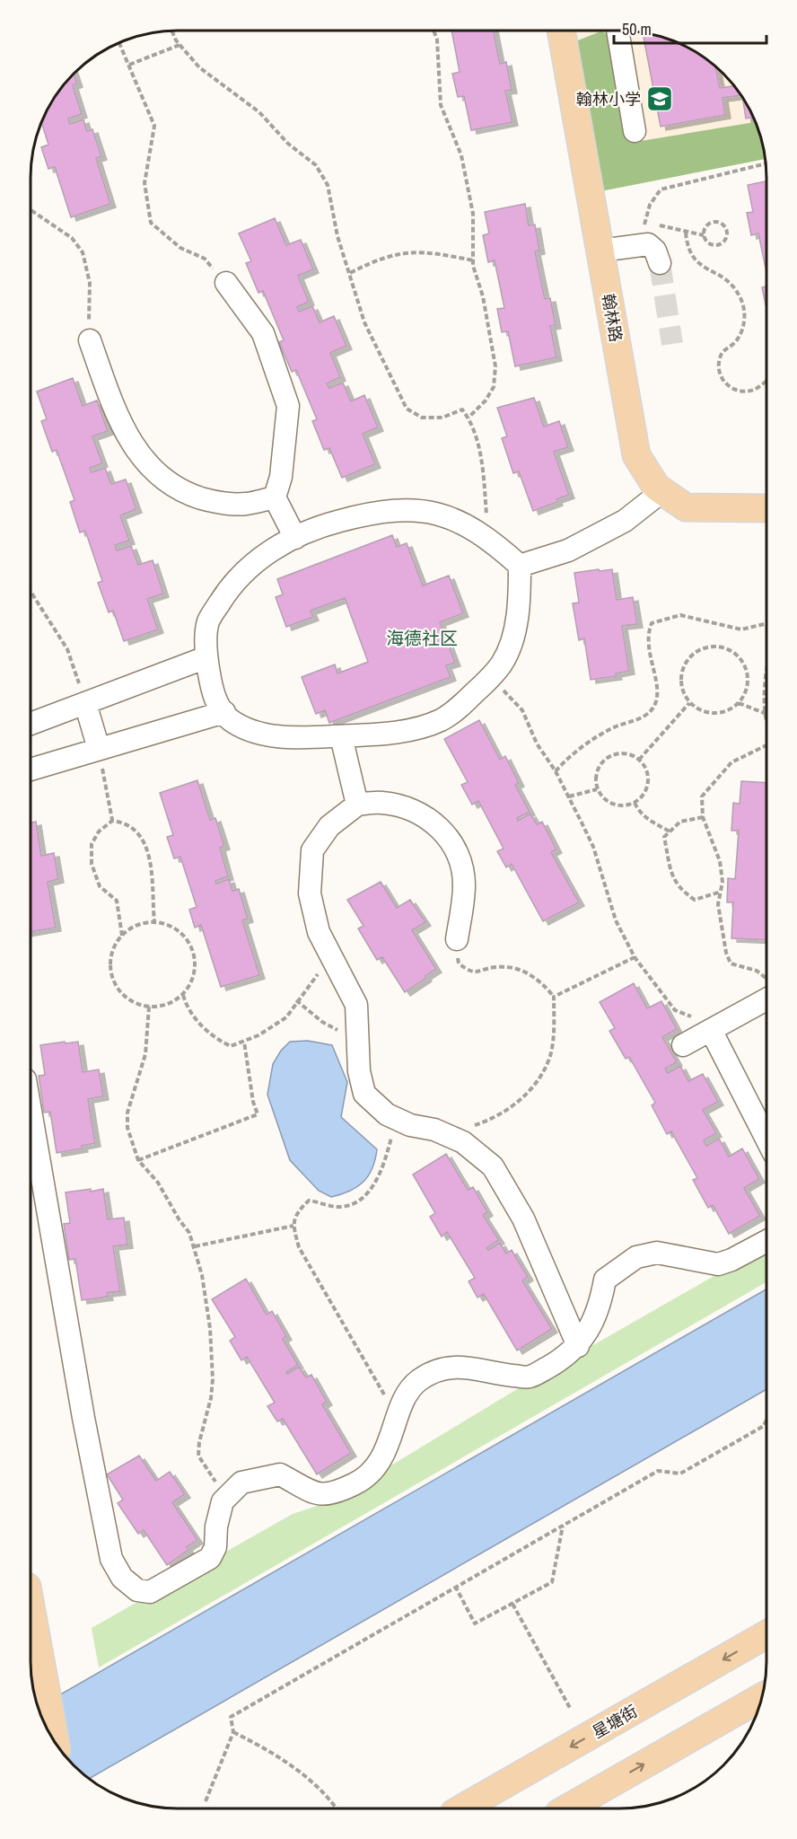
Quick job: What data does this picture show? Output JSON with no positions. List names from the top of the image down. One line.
{"streets":{"main road":["翰林路","星塘街"]},"districts":["海德社区"],"places":{"school or university":["翰林小学"]},"scale_bar":"50 m"}
